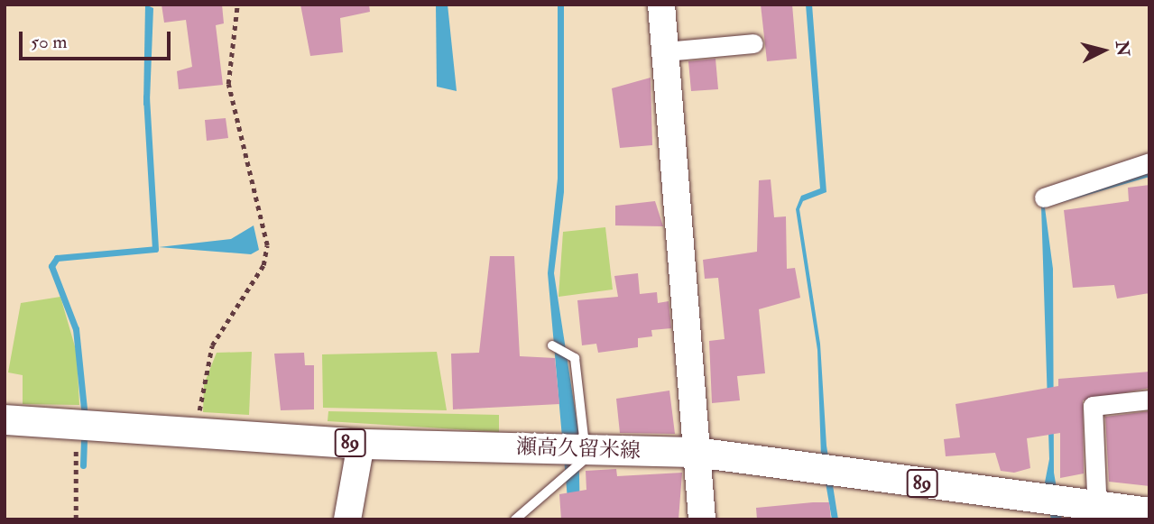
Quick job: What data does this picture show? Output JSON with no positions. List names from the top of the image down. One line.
{"streets":{"main road":["89","瀬高久留米線"]},"scale_bar":"50 m","north":"right"}
